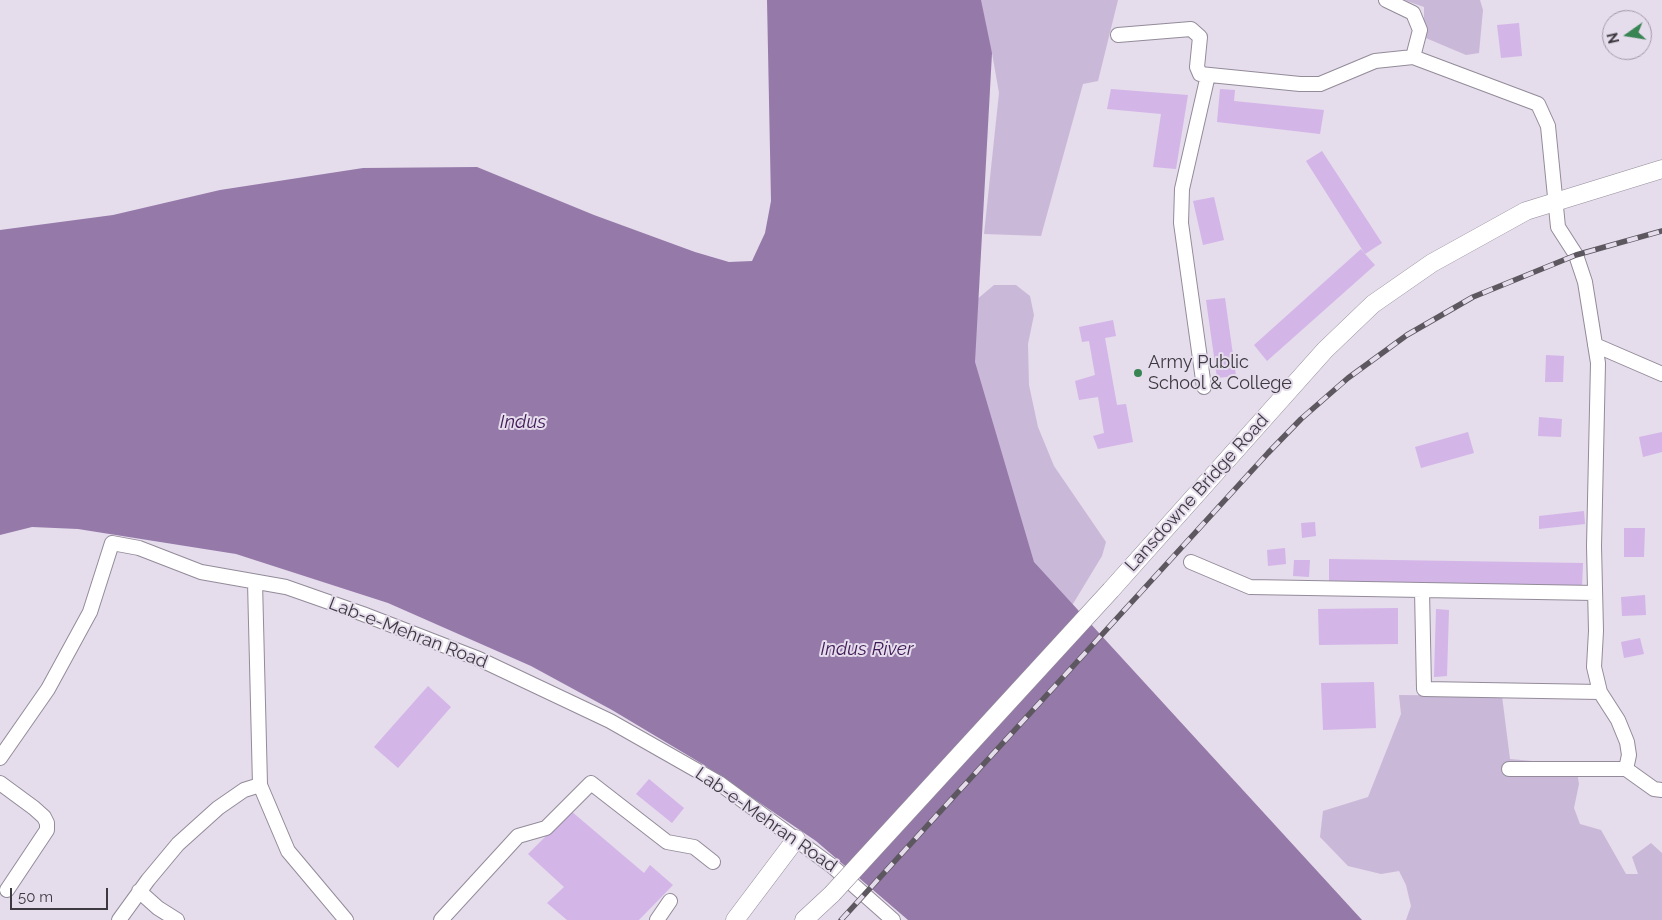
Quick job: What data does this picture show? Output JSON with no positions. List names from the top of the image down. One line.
{"streets":{"main road":["Lansdowne Bridge Road"],"street":["Lab-e-Mehran Road"]},"water":["Indus","Indus River"],"places":["Army Public School & College"],"scale_bar":"50 m","north":"left"}
